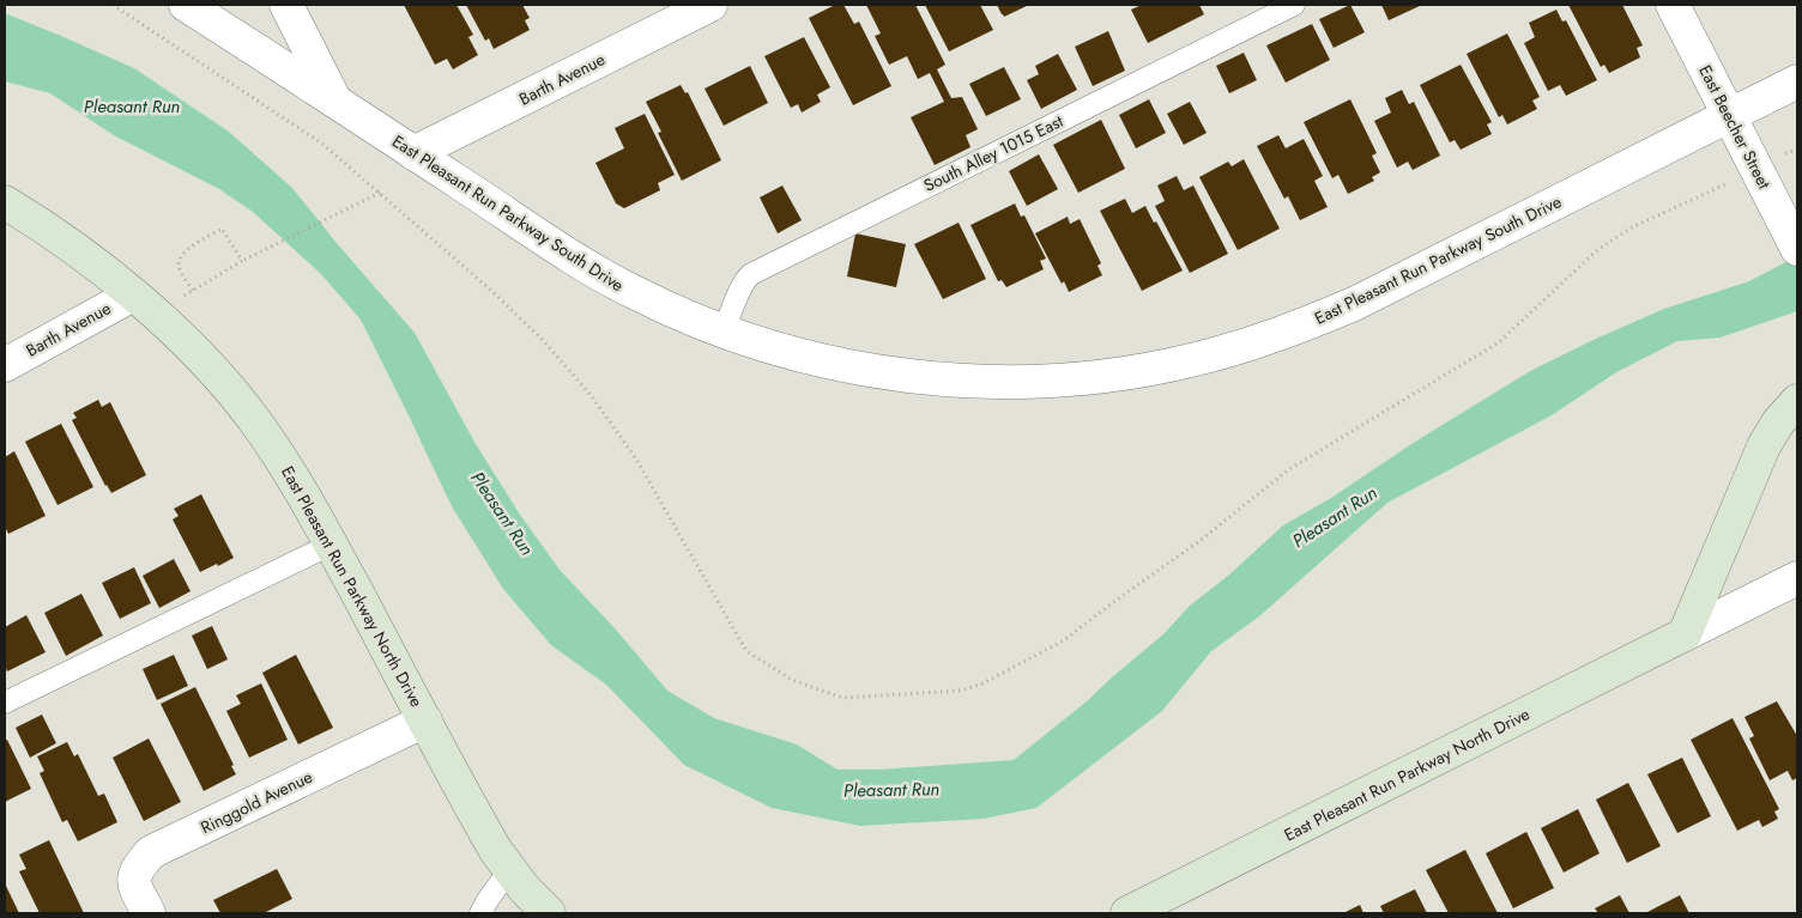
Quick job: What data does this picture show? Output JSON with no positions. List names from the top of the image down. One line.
{"streets":{"street":["Barth Avenue","East Beecher Street","East Pleasant Run Parkway South Drive","East Pleasant Run Parkway North Drive","Ringgold Avenue"],"lane":["South Alley 1015 East"]},"crossings":[["Barth Avenue","East Pleasant Run Parkway South Drive"],["Barth Avenue","East Pleasant Run Parkway North Drive"],["East Beecher Street","East Pleasant Run Parkway South Drive"],["South Alley 1015 East","East Pleasant Run Parkway South Drive"],["East Pleasant Run Parkway North Drive","Ringgold Avenue"]],"water":["Pleasant Run"]}
